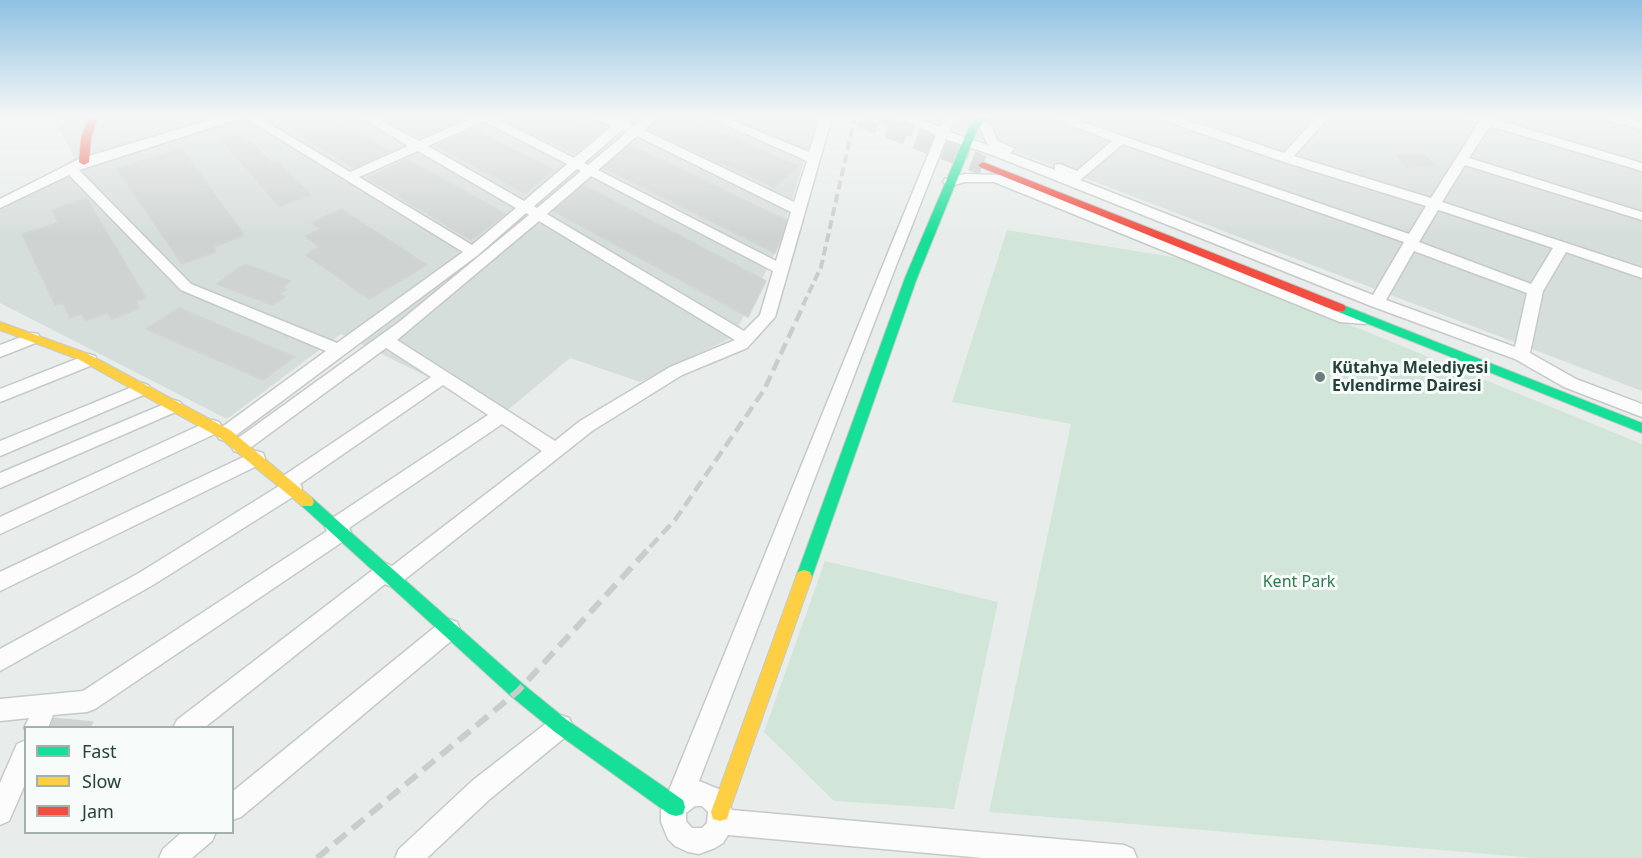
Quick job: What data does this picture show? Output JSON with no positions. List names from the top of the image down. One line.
{"parks":["Kent Park"],"places":["Kütahya Melediyesi Evlendirme Dairesi"],"legend":["Fast","Slow","Jam"]}
